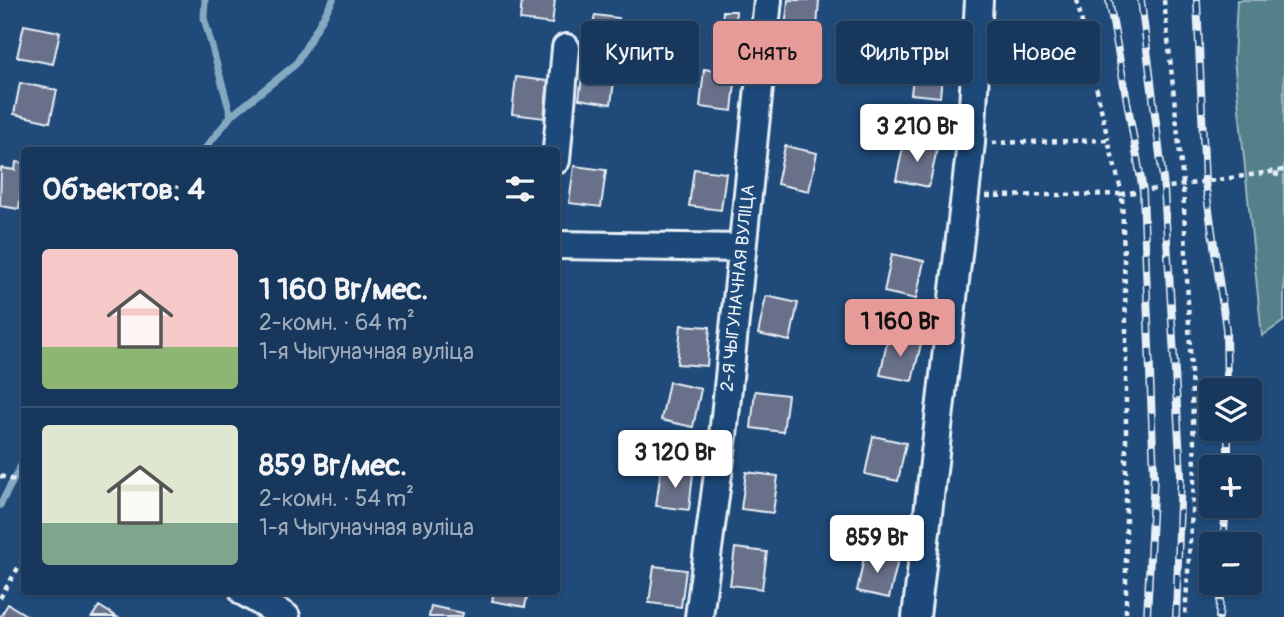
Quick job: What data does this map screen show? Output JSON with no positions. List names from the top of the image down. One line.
{"streets":{"street":["2-Я ЧЫГУНАЧНАЯ ВУЛІЦА"]},"page":{"chip":["Купить","Снять","Фильтры","Новое"],"price":["3 210 Br","1 160 Br","3 120 Br","859 Br"],"heading":"Объектов: 4","list":[{"name":"1 160 Br/мес.","note":"2-комн. · 64 m² · 1-я Чыгуначная вуліца"},{"name":"859 Br/мес.","note":"2-комн. · 54 m² · 1-я Чыгуначная вуліца"}],"map_buttons":["+","−"]}}
